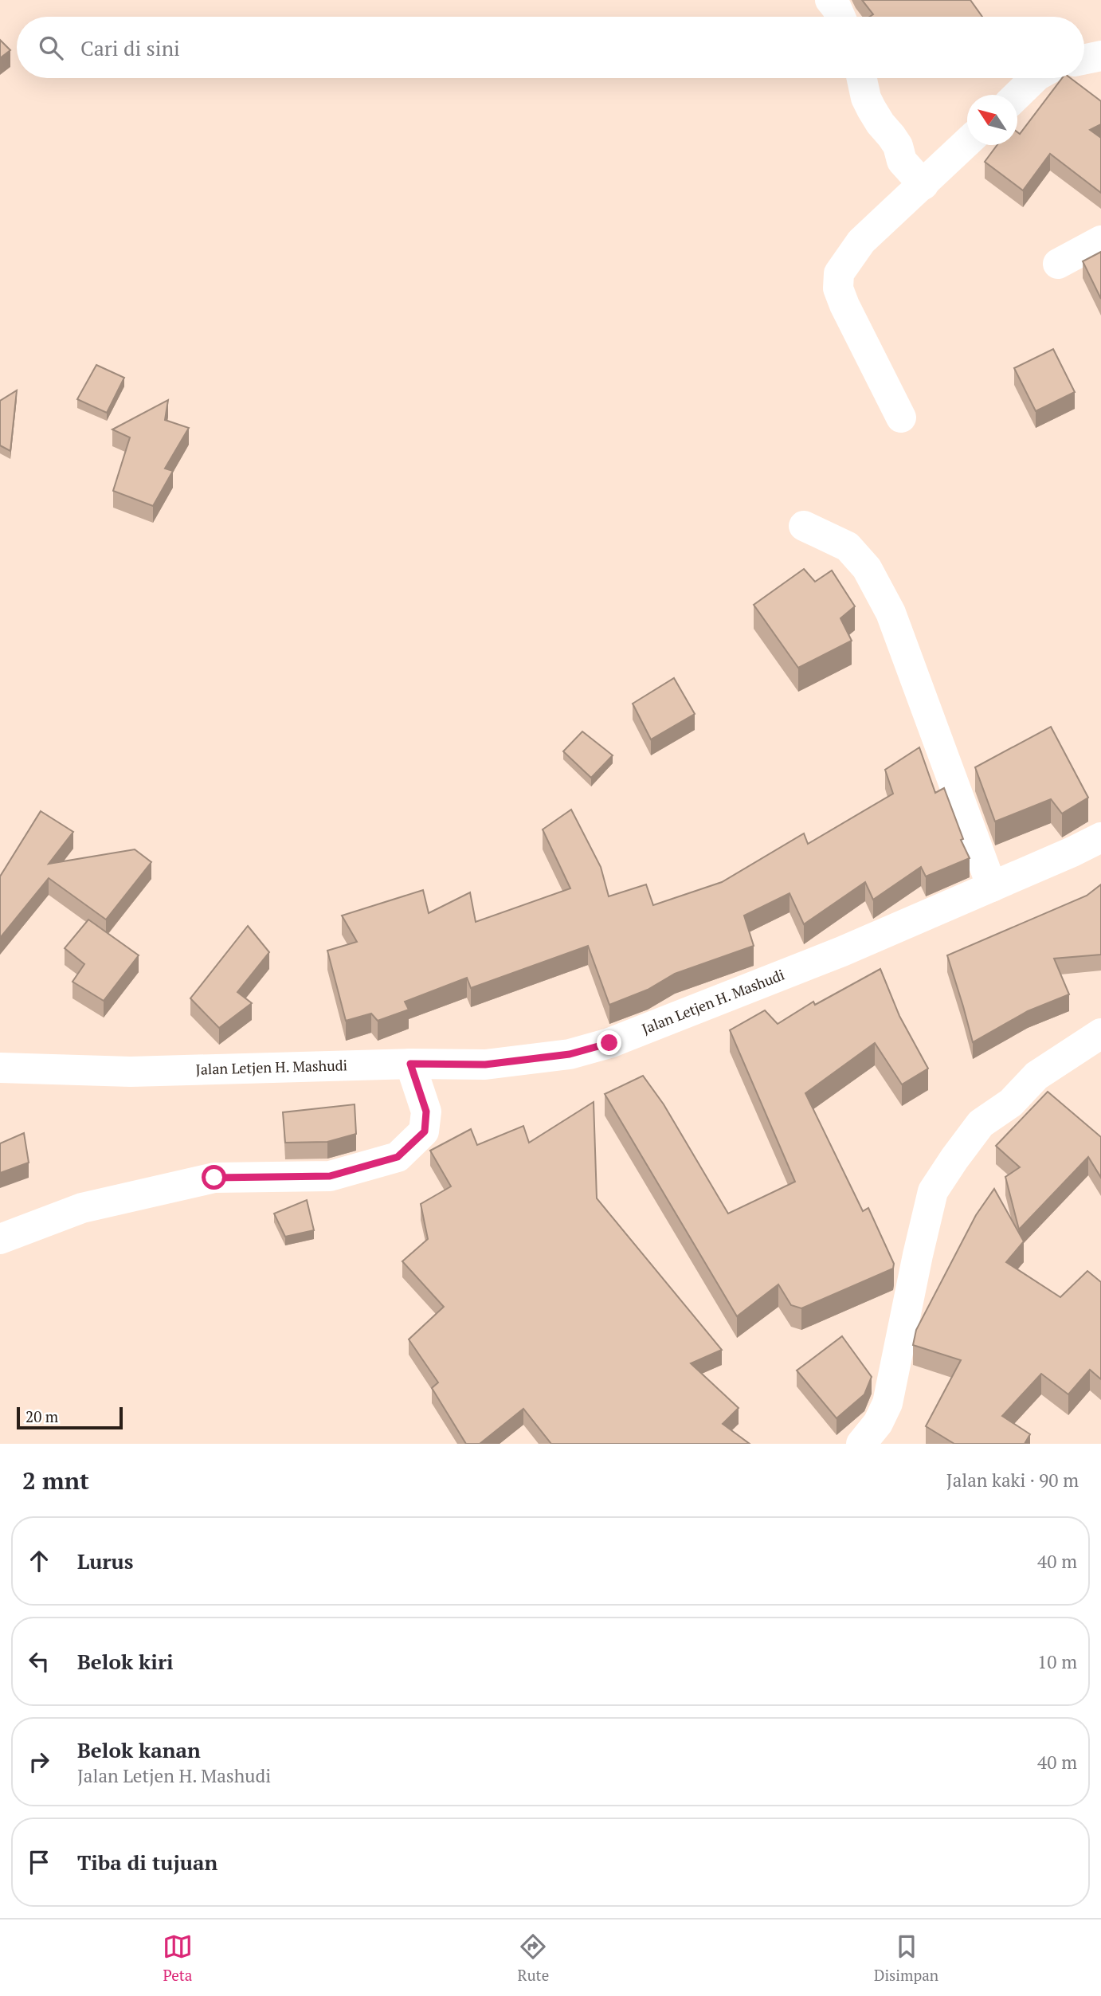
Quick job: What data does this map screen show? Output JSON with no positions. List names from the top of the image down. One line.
{"streets":{"street":["Jalan Letjen H. Mashudi"]},"scale_bar":"20 m","north":"top left","page":{"search":"Cari di sini","scale":"20 m","heading":["2 mnt","Jalan kaki · 90 m"],"list":[["Lurus","40 m"],["Belok kiri","10 m"],["Belok kanan","Jalan Letjen H. Mashudi","40 m"],"Tiba di tujuan"],"nav":["Peta","Rute","Disimpan"]}}
